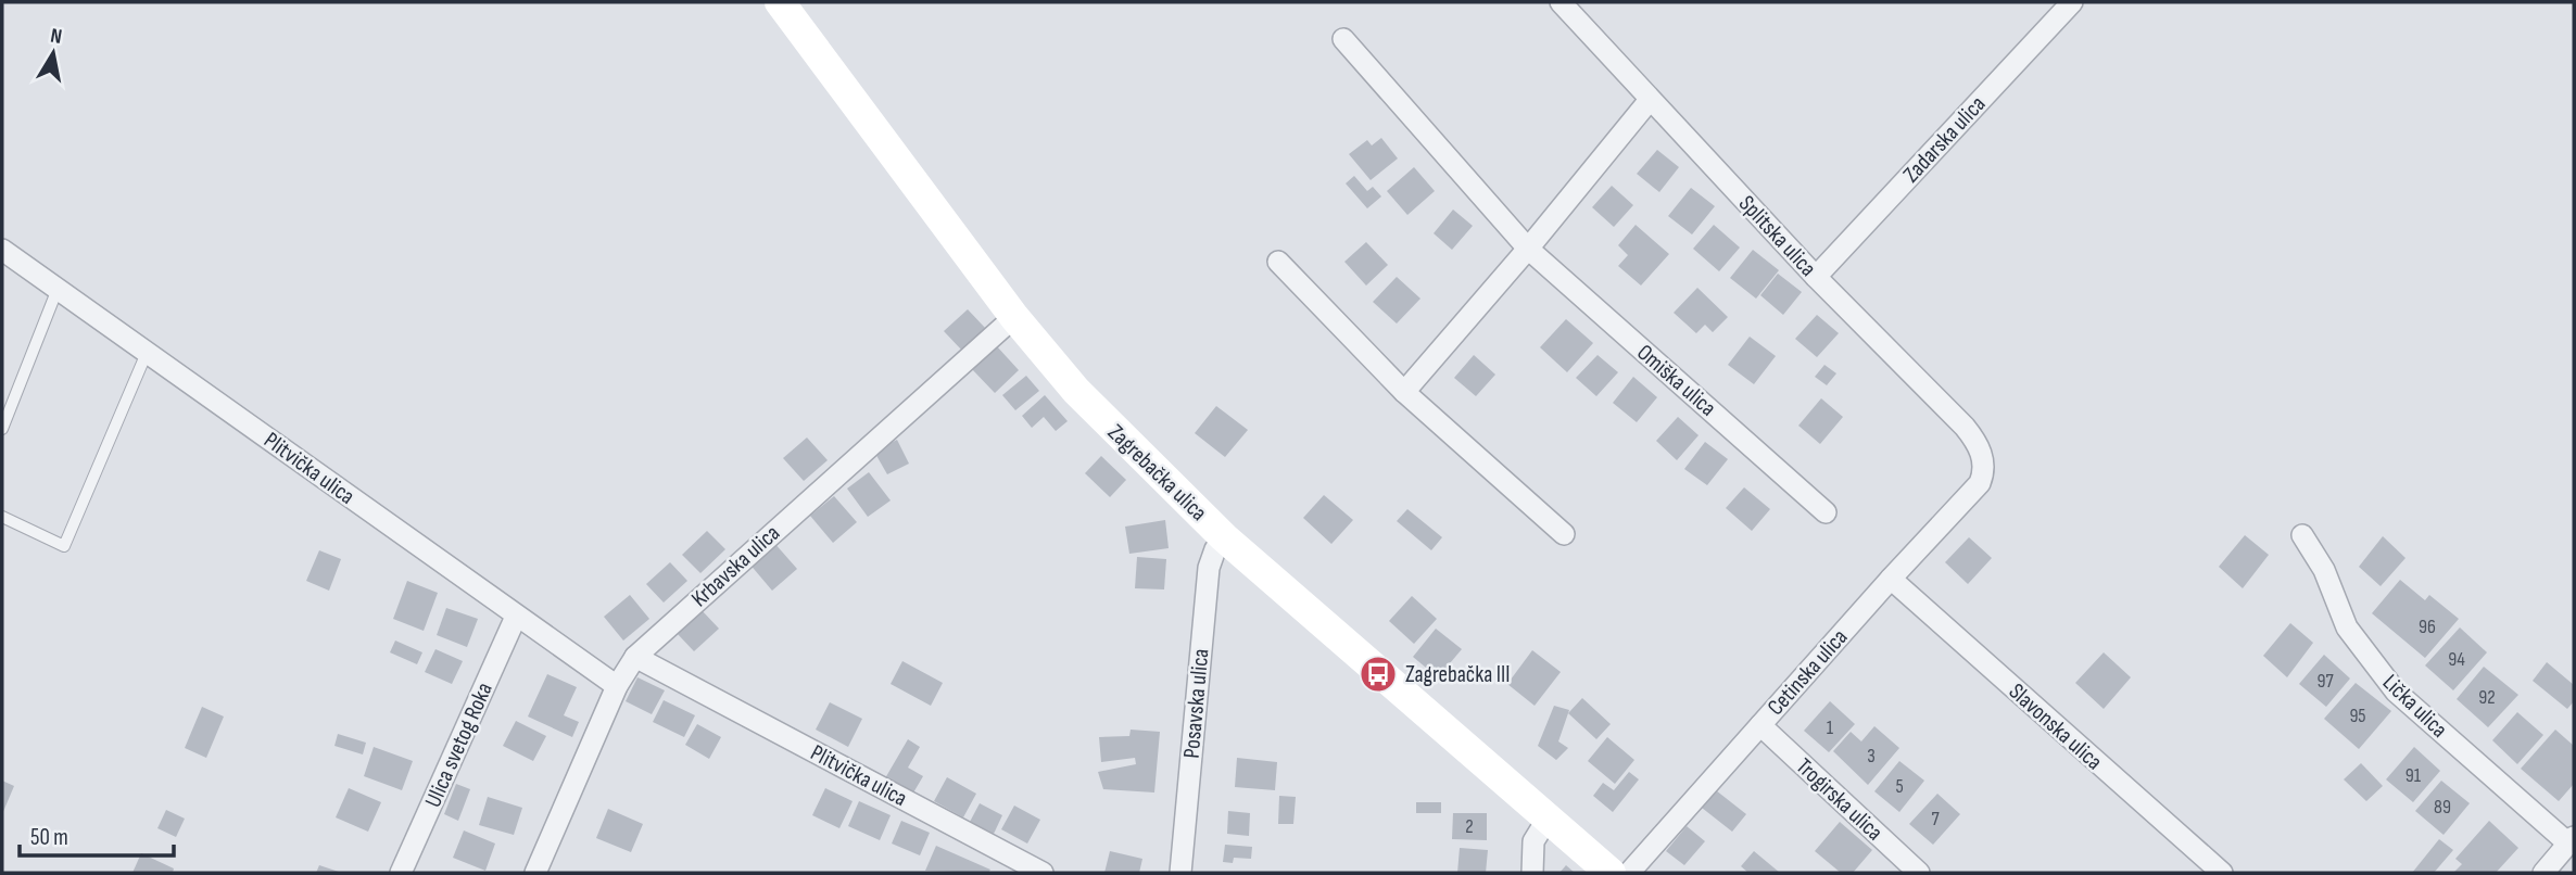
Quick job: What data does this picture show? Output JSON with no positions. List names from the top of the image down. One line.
{"streets":{"main road":["Zagrebačka ulica"],"street":["Zadarska ulica","Splitska ulica","Omiška ulica","Plitvička ulica","Krbavska ulica","Cetinska ulica","Posavska ulica","Lička ulica","Slavonska ulica","Ulica svetog Roka","Trogirska ulica"]},"crossings":[["Zadarska ulica","Splitska ulica"],["Splitska ulica","Cetinska ulica"],["Plitvička ulica","Krbavska ulica"],["Plitvička ulica","Ulica svetog Roka"],["Zagrebačka ulica","Krbavska ulica"],["Zagrebačka ulica","Posavska ulica"],["Cetinska ulica","Slavonska ulica"],["Cetinska ulica","Trogirska ulica"]],"places":{"bus stop":["Zagrebačka III"]},"house_numbers":["96","94","97","92","95","1","3","91","5","89","7","2"],"scale_bar":"50 m","north":"top"}
